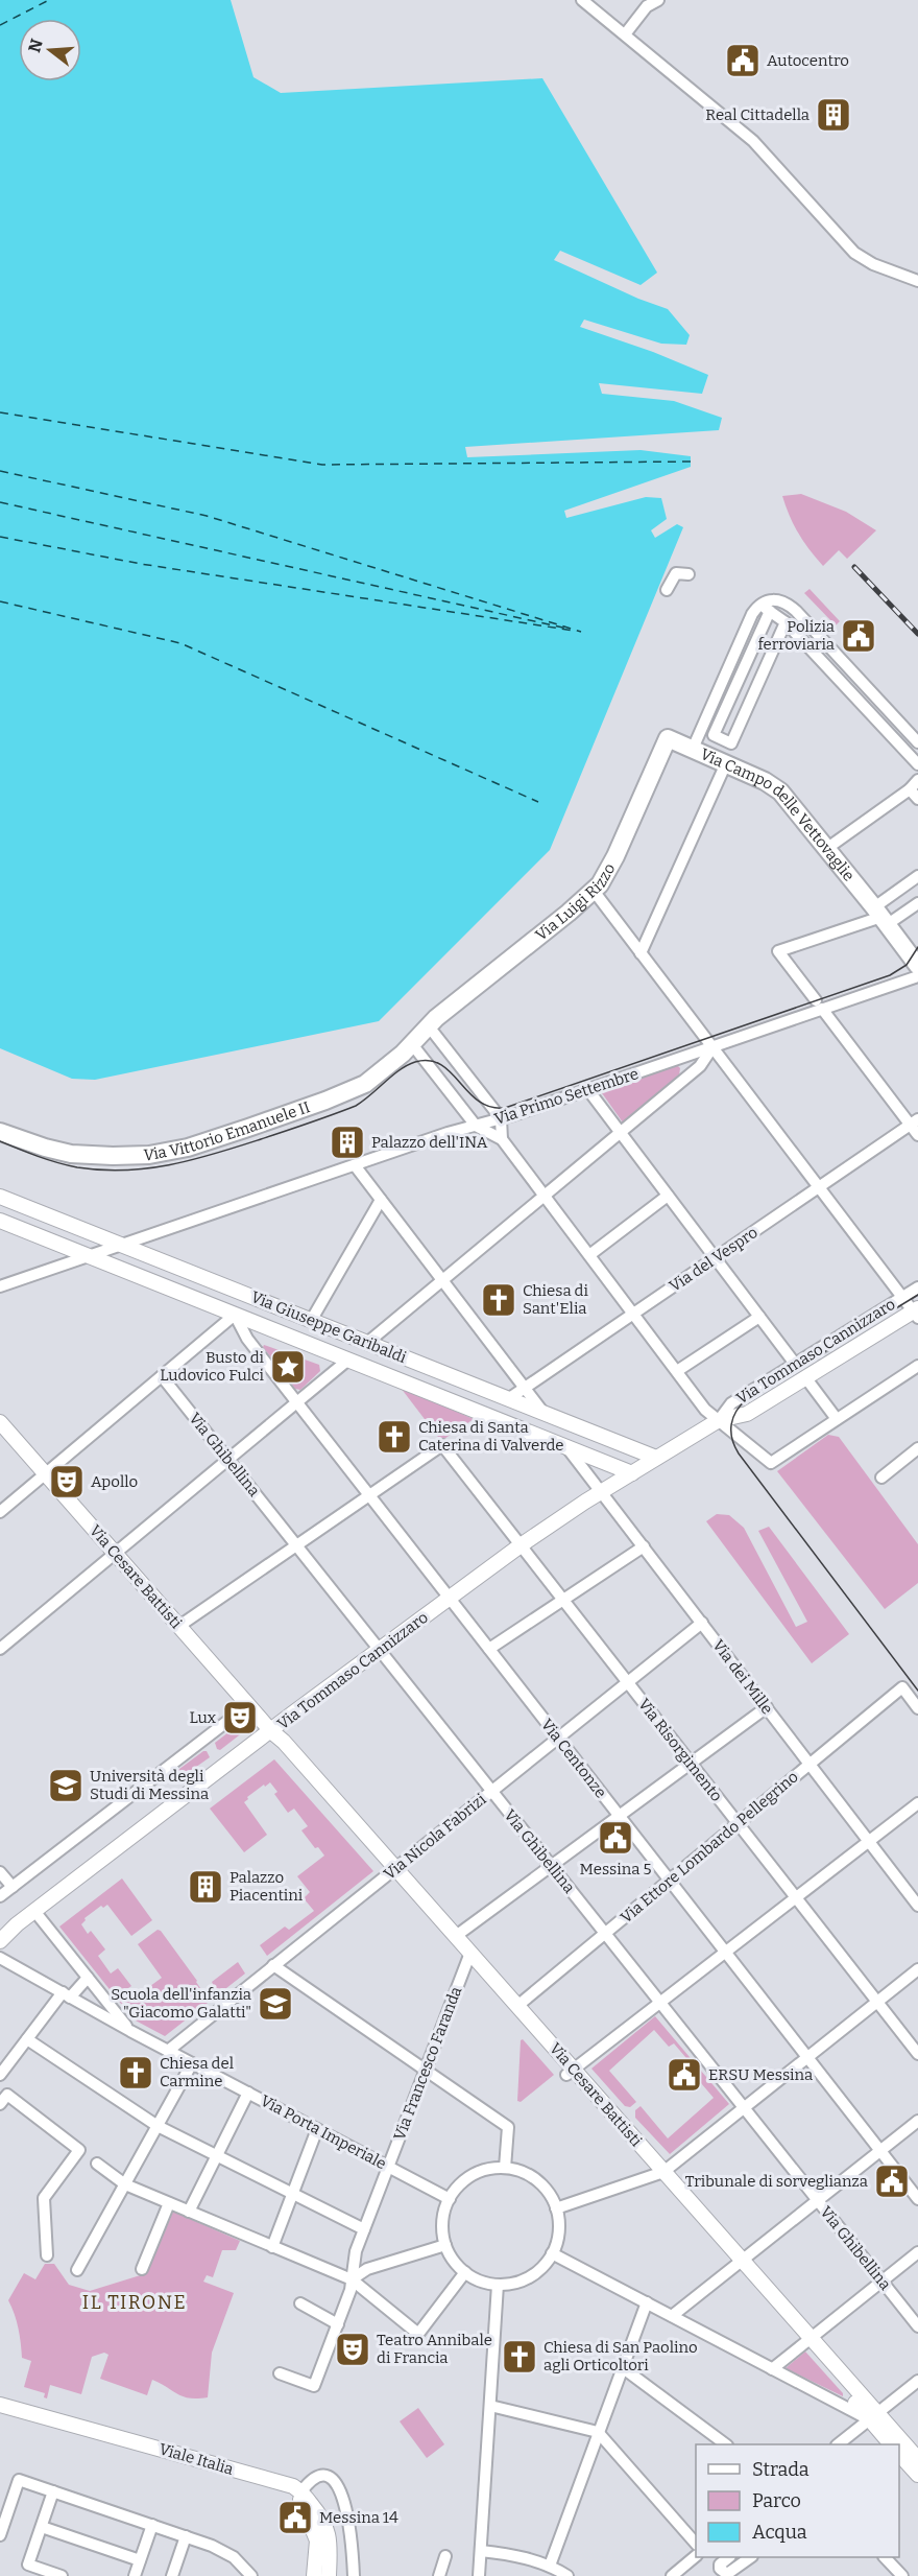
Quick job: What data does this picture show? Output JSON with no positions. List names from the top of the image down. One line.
{"streets":{"main road":["Via Campo delle Vettovaglie","Via Luigi Rizzo","Via Vittorio Emanuele II","Via Giuseppe Garibaldi","Via Tommaso Cannizzaro","Via Cesare Battisti","Viale Italia"],"street":["Via Primo Settembre","Via del Vespro","Via Ghibellina","Via dei Mille","Via Risorgimento","Via Centonze","Via Nicola Fabrizi","Via Ettore Lombardo Pellegrino","Via Francesco Faranda","Via Porta Imperiale"]},"crossings":[["Via Campo delle Vettovaglie","Via Luigi Rizzo"],["Via Luigi Rizzo","Via Vittorio Emanuele II"],["Via Primo Settembre","Via Giuseppe Garibaldi"],["Via del Vespro","Via Giuseppe Garibaldi"],["Via Giuseppe Garibaldi","Via Tommaso Cannizzaro"],["Via Giuseppe Garibaldi","Via dei Mille"],["Via Giuseppe Garibaldi","Via Centonze"],["Via Tommaso Cannizzaro","Via Ghibellina"],["Via Tommaso Cannizzaro","Via Cesare Battisti"],["Via Tommaso Cannizzaro","Via dei Mille"],["Via Tommaso Cannizzaro","Via Risorgimento"],["Via Tommaso Cannizzaro","Via Centonze"],["Via Ghibellina","Via Nicola Fabrizi"],["Via Ghibellina","Via Ettore Lombardo Pellegrino"],["Via Cesare Battisti","Via Nicola Fabrizi"],["Via Cesare Battisti","Via Ettore Lombardo Pellegrino"],["Via Cesare Battisti","Via Francesco Faranda"],["Via dei Mille","Via Nicola Fabrizi"],["Via dei Mille","Via Ettore Lombardo Pellegrino"],["Via Risorgimento","Via Centonze"],["Via Risorgimento","Via Nicola Fabrizi"],["Via Risorgimento","Via Ettore Lombardo Pellegrino"],["Via Centonze","Via Nicola Fabrizi"],["Via Centonze","Via Ettore Lombardo Pellegrino"],["Via Nicola Fabrizi","Via Porta Imperiale"],["Via Francesco Faranda","Via Porta Imperiale"]],"districts":["IL TIRONE"],"places":{"public building":["Autocentro","Polizia ferroviaria","Messina 5","ERSU Messina","Tribunale di sorveglianza","Messina 14"],"building":["Real Cittadella","Palazzo dell'INA","Palazzo Piacentini"],"church":["Chiesa di Sant'Elia","Chiesa di Santa Caterina di Valverde","Chiesa del Carmine","Chiesa di San Paolino agli Orticoltori"],"place":["Busto di Ludovico Fulci"],"theatre":["Apollo","Lux","Teatro Annibale di Francia"],"school or university":["Università degli Studi di Messina","Scuola dell'infanzia \"Giacomo Galatti\""]},"legend":["Strada","Parco","Acqua"],"north":"left"}
